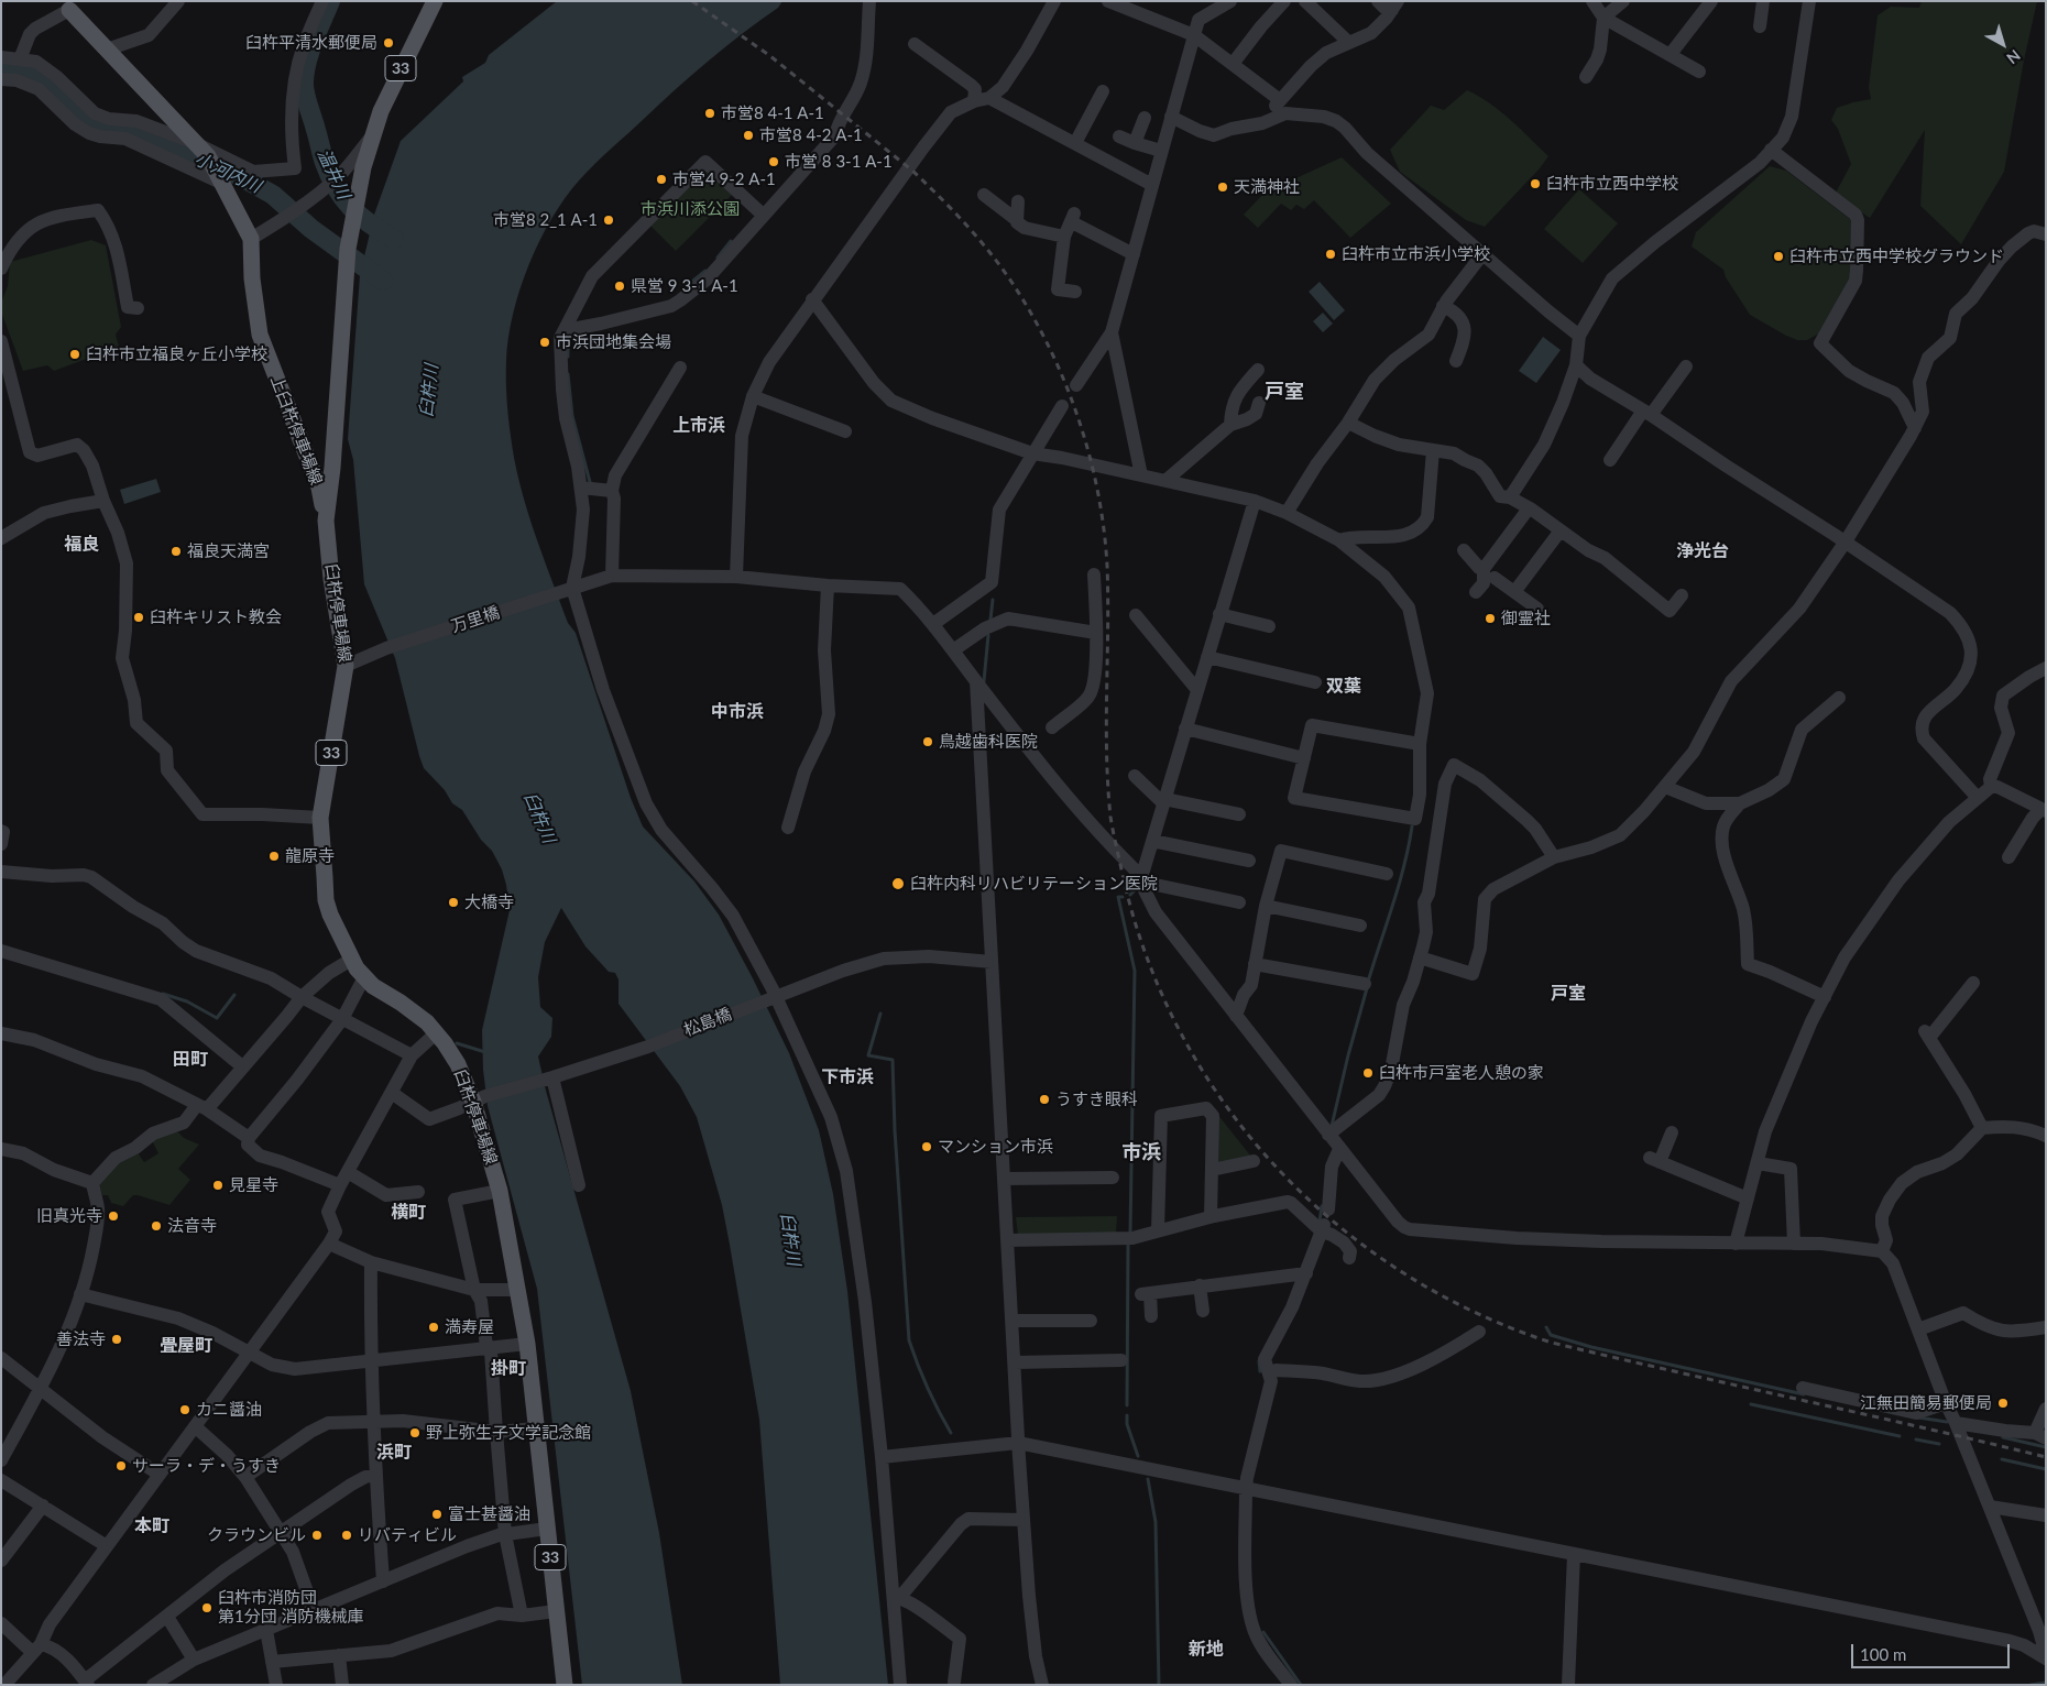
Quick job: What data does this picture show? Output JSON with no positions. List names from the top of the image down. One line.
{"streets":{"main road":["33","上臼杵停車場線","臼杵停車場線"],"street":["万里橋","松島橋"]},"crossings":[["33","臼杵停車場線"],["上臼杵停車場線","臼杵停車場線"],["臼杵停車場線","万里橋"],["臼杵停車場線","松島橋"]],"districts":["戸室","上市浜","福良","浄光台","双葉","中市浜","戸室","田町","下市浜","市浜","横町","畳屋町","掛町","浜町","本町","新地"],"water":["小河内川","温井川","臼杵川"],"parks":["市浜川添公園"],"places":["臼杵平清水郵便局","市営8 4-1 A-1","市営8 4-2 A-1","市営 8 3-1 A-1","市営4 9-2 A-1","臼杵市立西中学校","天満神社","市営8 2_1 A-1","臼杵市立市浜小学校","臼杵市立西中学校グラウンド","県営 9 3-1 A-1","市浜団地集会場","臼杵市立福良ヶ丘小学校","福良天満宮","臼杵キリスト教会","御霊社","鳥越歯科医院","龍原寺","臼杵内科リハビリテーション医院","大橋寺","臼杵市戸室老人憩の家","うすき眼科","マンション市浜","見星寺","旧真光寺","法音寺","満寿屋","善法寺","江無田簡易郵便局","カニ醤油","野上弥生子文学記念館","サーラ・デ・うすき","富士甚醤油","クラウンビル","リバティビル","臼杵市消防団 第1分団 消防機械庫"],"scale_bar":"100 m","north":"bottom right"}
